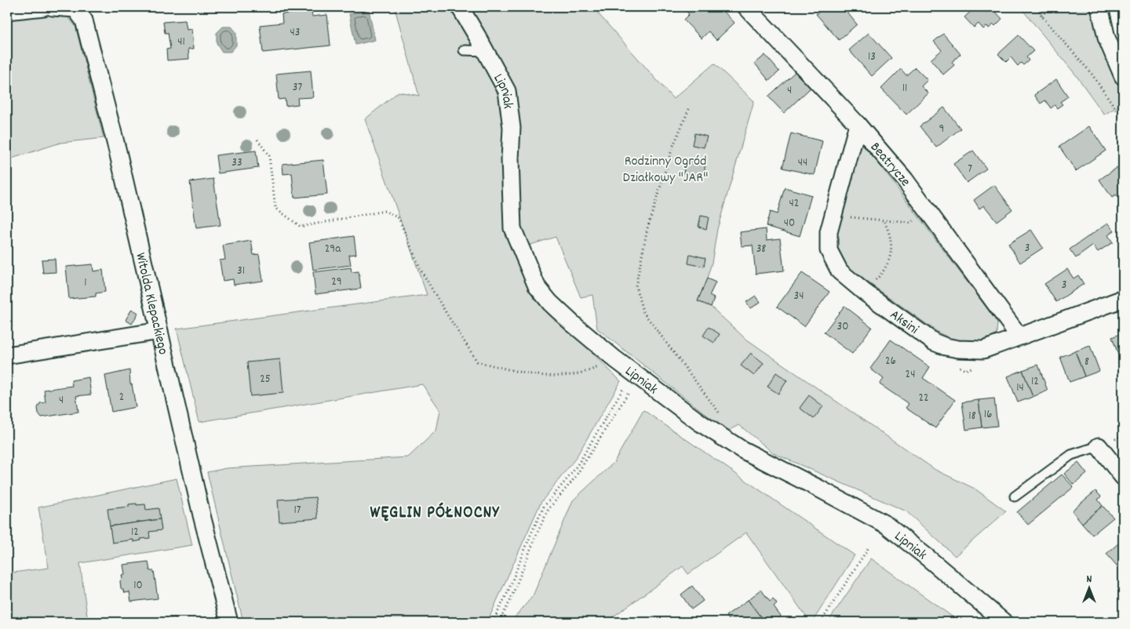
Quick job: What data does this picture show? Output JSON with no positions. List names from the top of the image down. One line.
{"streets":{"street":["Lipniak","Beatrycze","Witolda Klepackiego","Aksini"]},"crossings":[["Beatrycze","Aksini"]],"districts":["WĘGLIN PÓŁNOCNY"],"parks":["Rodzinny Ogród Działkowy \"JAR\""],"house_numbers":["43","41","13","37","11","4","9","33","44","7","42","40","3","29a","38","31","29","1","3","34","30","26","8","24","25","12","14","2","22","4","16","18","17","12","10"],"north":"top"}
